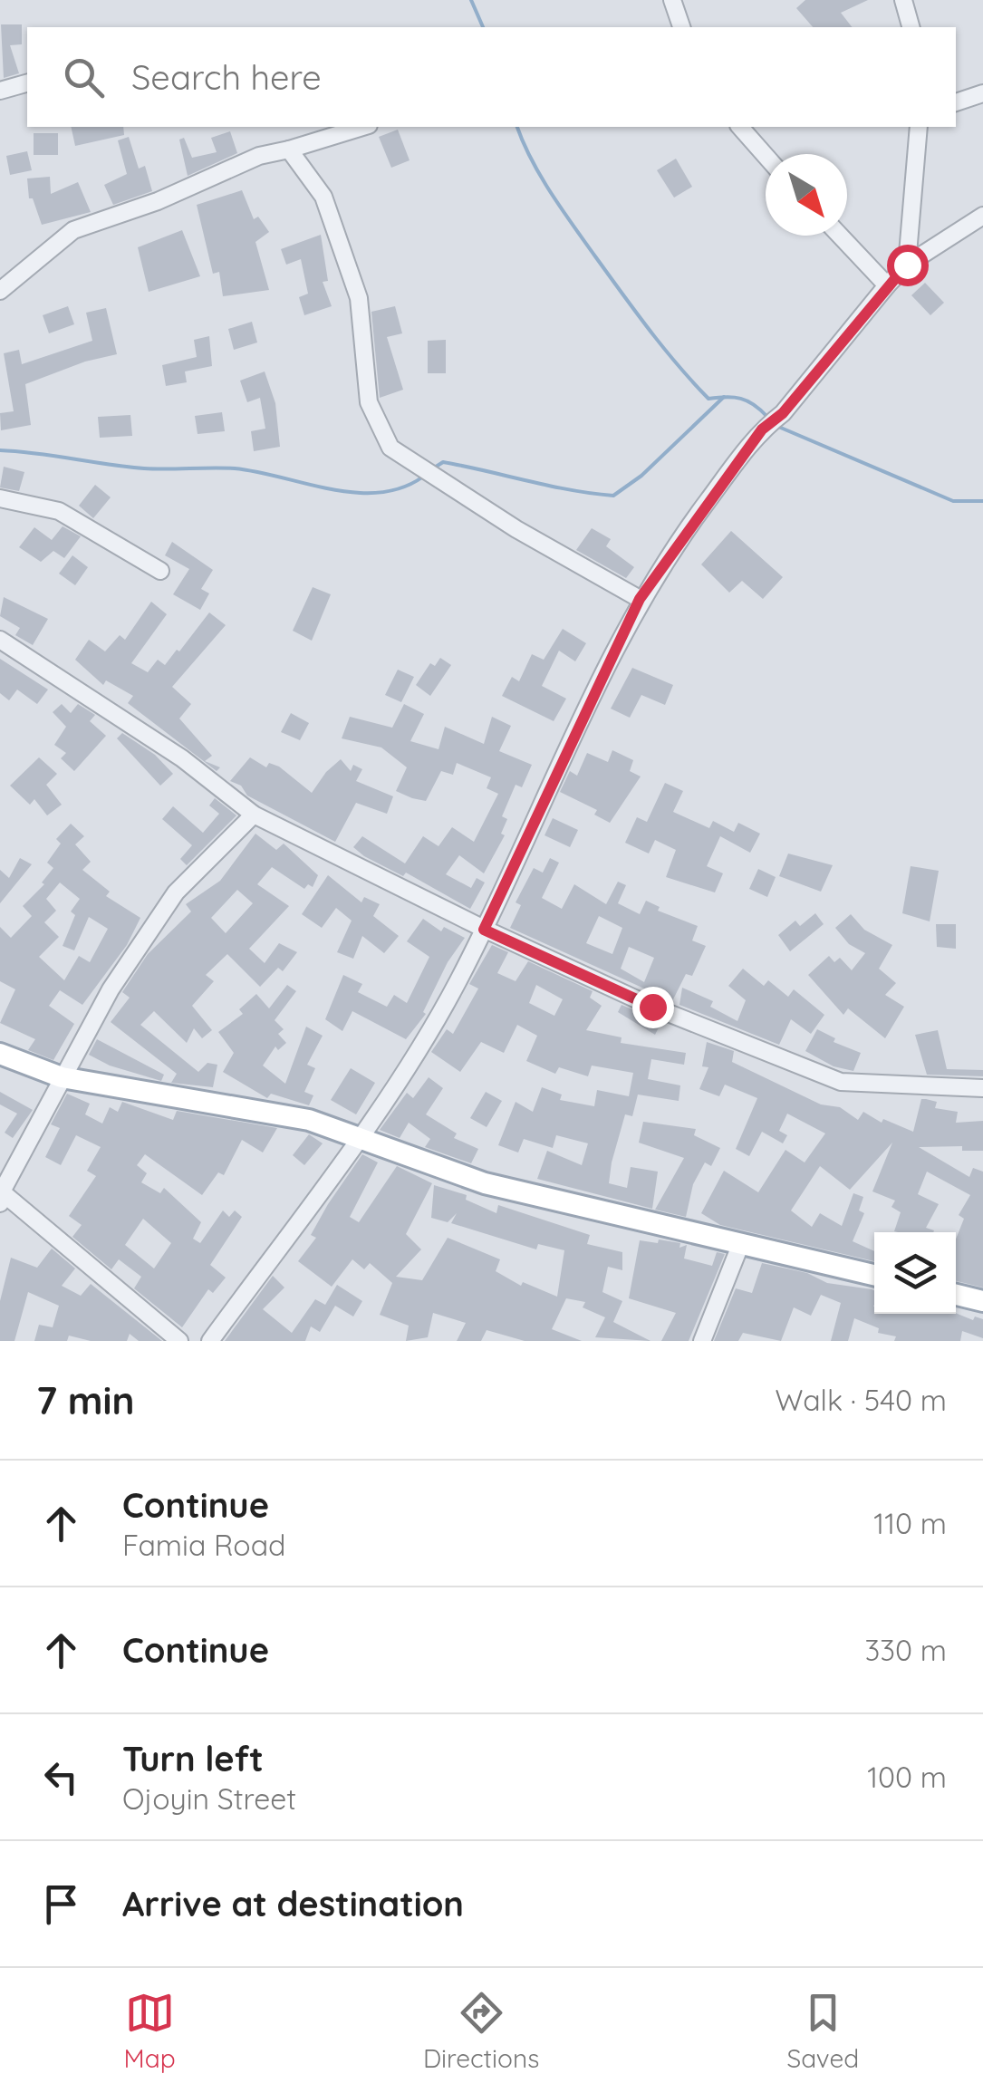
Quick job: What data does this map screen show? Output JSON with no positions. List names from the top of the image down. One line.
{"north":"bottom right","page":{"search":"Search here","heading":["7 min","Walk · 540 m"],"list":[["Continue","Famia Road","110 m"],["Continue","330 m"],["Turn left","Ojoyin Street","100 m"],"Arrive at destination"],"nav":["Map","Directions","Saved"]}}
